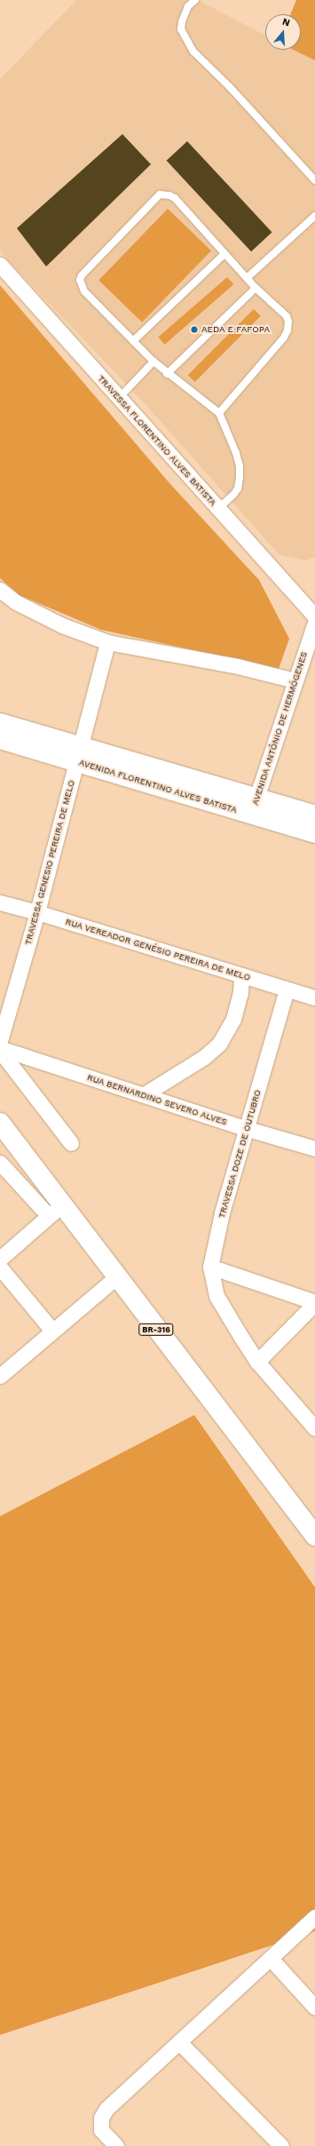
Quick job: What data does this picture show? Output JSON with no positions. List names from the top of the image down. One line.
{"streets":{"main road":["AVENIDA FLORENTINO ALVES BATISTA","BR-316"],"street":["TRAVESSA FLORENTINO ALVES BATISTA","AVENIDA ANTÔNIO DE HERMÓGENES","TRAVESSA GENESIO PEREIRA DE MELO","RUA VEREADOR GENÉSIO PEREIRA DE MELO","RUA BERNARDINO SEVERO ALVES","TRAVESSA DOZE DE OUTUBRO"]},"crossings":[["AVENIDA ANTÔNIO DE HERMÓGENES","AVENIDA FLORENTINO ALVES BATISTA"],["AVENIDA FLORENTINO ALVES BATISTA","TRAVESSA GENESIO PEREIRA DE MELO"],["TRAVESSA GENESIO PEREIRA DE MELO","RUA VEREADOR GENÉSIO PEREIRA DE MELO"],["RUA VEREADOR GENÉSIO PEREIRA DE MELO","TRAVESSA DOZE DE OUTUBRO"],["RUA BERNARDINO SEVERO ALVES","TRAVESSA DOZE DE OUTUBRO"]],"places":["AEDA E FAFOPA"],"north":"top"}
